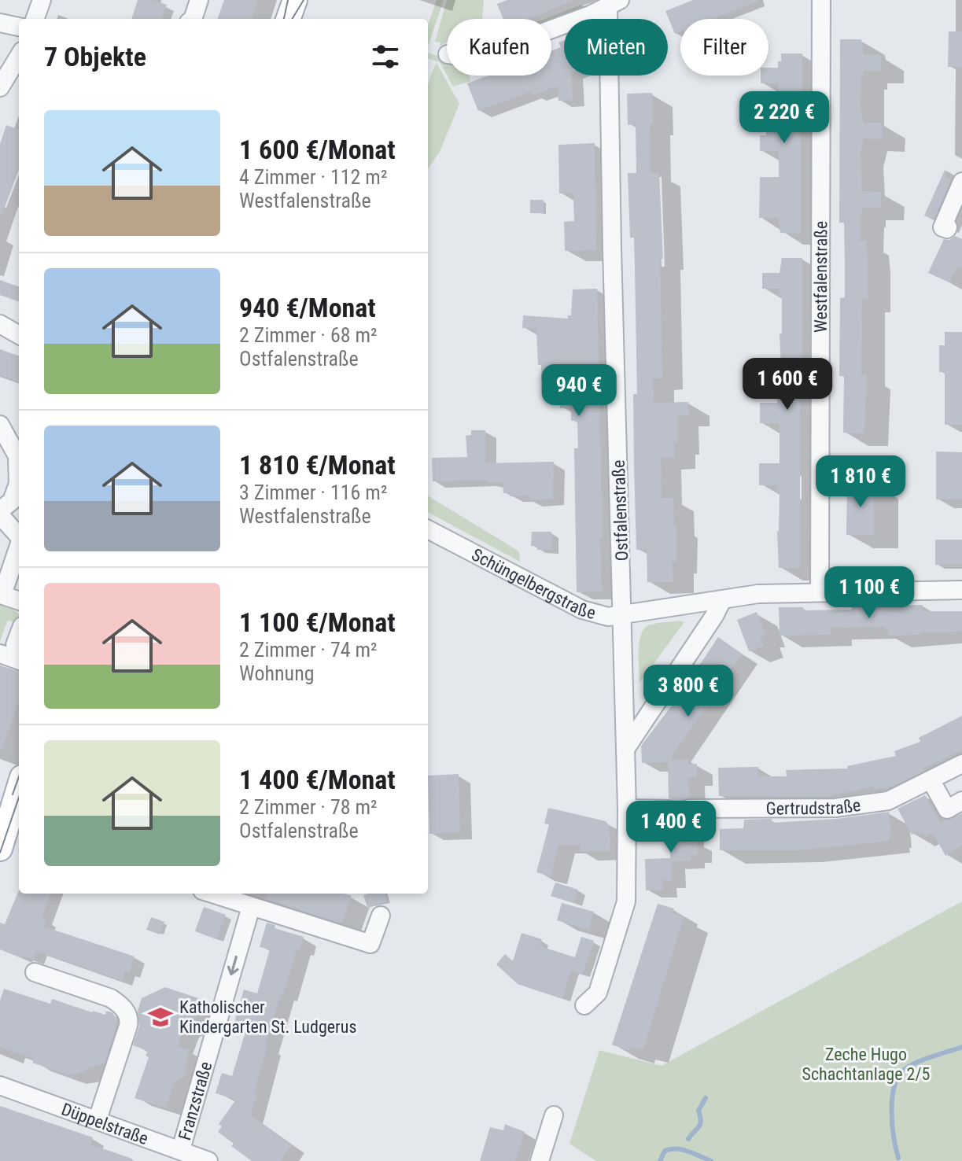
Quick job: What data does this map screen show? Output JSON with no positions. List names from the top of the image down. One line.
{"streets":{"street":["Westfalenstraße","Ostfalenstraße","Schüngelbergstraße","Gertrudstraße","Franzstraße","Düppelstraße"]},"crossings":[["Westfalenstraße","Schüngelbergstraße"],["Ostfalenstraße","Schüngelbergstraße"],["Franzstraße","Düppelstraße"]],"one_way":["Franzstraße"],"parks":["Zeche Hugo Schachtanlage 2/5"],"places":{"school or university":["Katholischer Kindergarten St. Ludgerus"]},"page":{"chip":["Kaufen","Mieten","Filter"],"heading":"7 Objekte","price":["2 220 €","1 600 €","940 €","1 810 €","1 100 €","3 800 €","1 400 €"],"list":[{"name":"1 600 €/Monat","note":"4 Zimmer · 112 m² · Westfalenstraße"},{"name":"940 €/Monat","note":"2 Zimmer · 68 m² · Ostfalenstraße"},{"name":"1 810 €/Monat","note":"3 Zimmer · 116 m² · Westfalenstraße"},{"name":"1 100 €/Monat","note":"2 Zimmer · 74 m² · Wohnung"},{"name":"1 400 €/Monat","note":"2 Zimmer · 78 m² · Ostfalenstraße"}]}}
